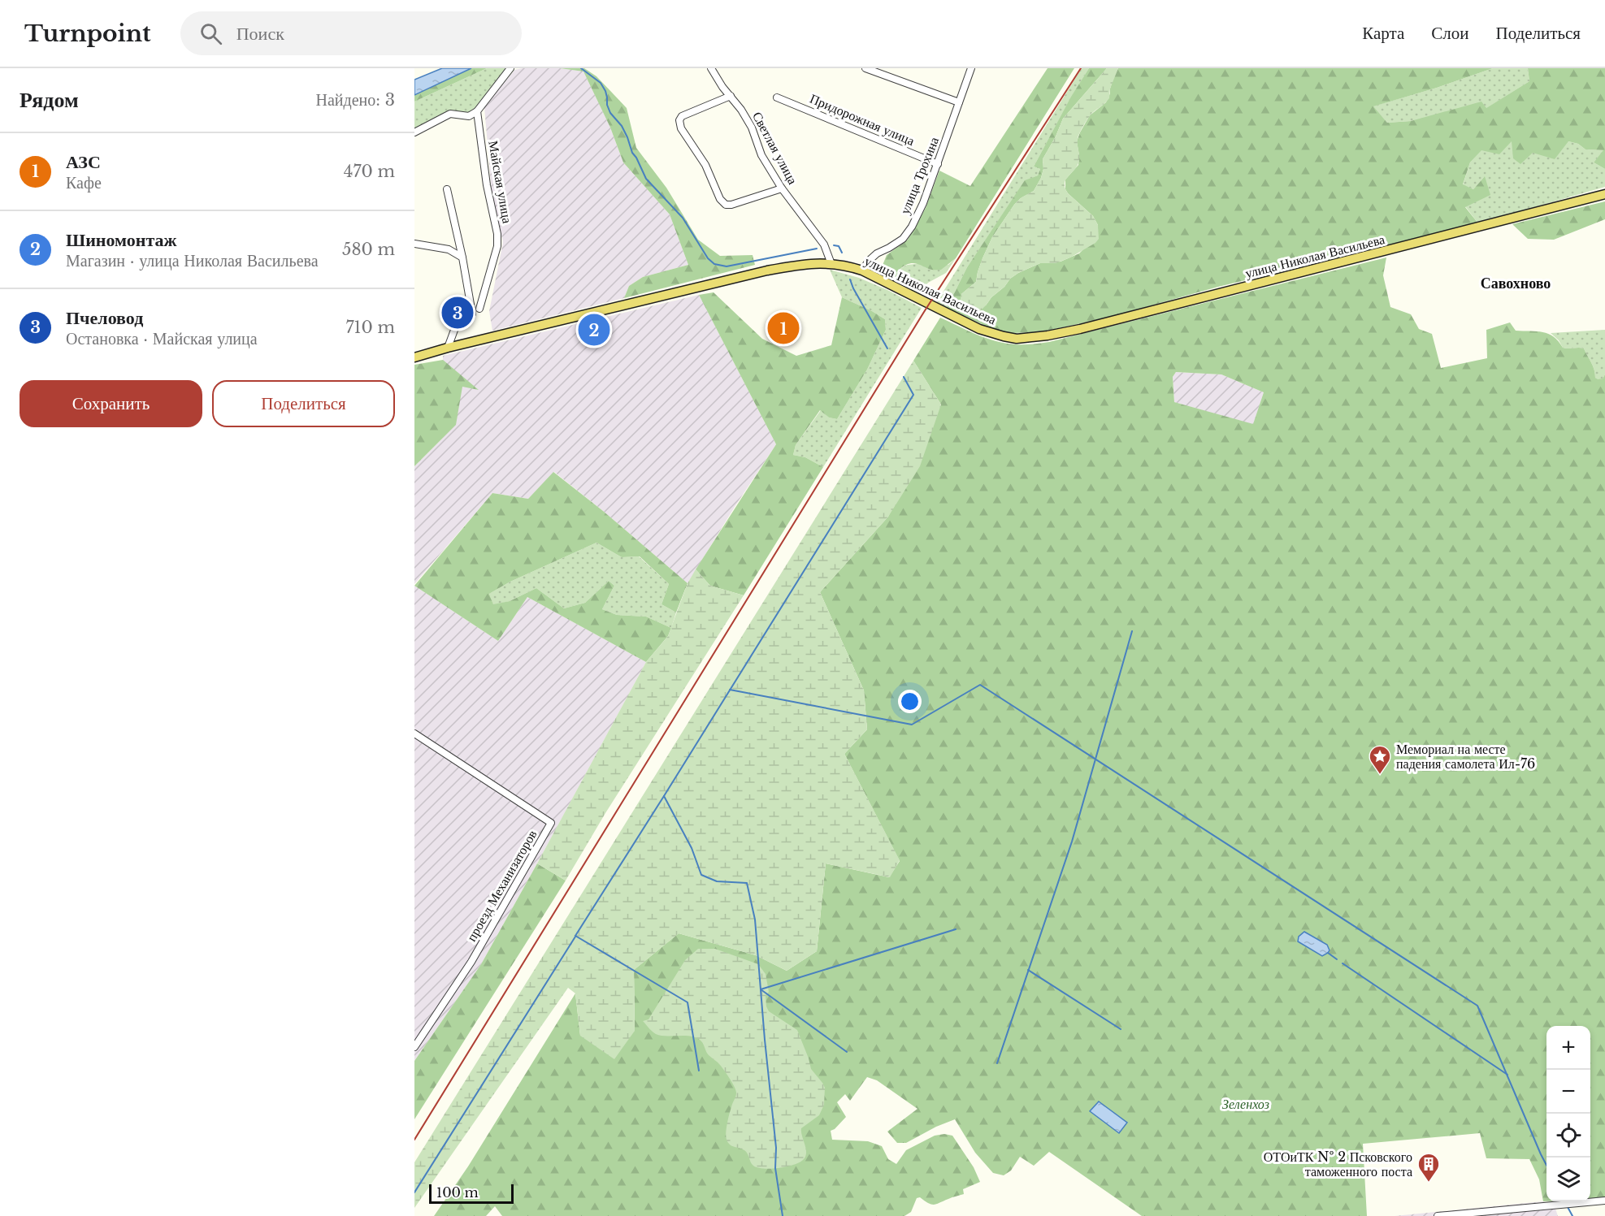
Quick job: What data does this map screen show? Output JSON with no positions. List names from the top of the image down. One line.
{"streets":{"main road":["улица Николая Васильева"],"street":["Придорожная улица","Светлая улица","улица Трохина","Майская улица","проезд Механизаторов"]},"crossings":[["Придорожная улица","улица Трохина"],["Светлая улица","улица Николая Васильева"],["улица Трохина","улица Николая Васильева"]],"districts":["Савохново"],"parks":["Зеленхоз"],"places":{"place":["Мемориал на месте падения самолета Ил-76"],"building":["ОТОиТК № 2 Псковского таможенного поста"]},"scale_bar":"100 m","page":{"header":"Turnpoint","search":"Поиск","nav":["Карта","Слои","Поделиться"],"heading":["Рядом","Найдено: 3"],"list":[{"mark":"1","name":"АЗС","note":"Кафе","value":"470 m"},{"mark":"2","name":"Шиномонтаж","note":"Магазин · улица Николая Васильева","value":"580 m"},{"mark":"3","name":"Пчеловод","note":"Остановка · Майская улица","value":"710 m"}],"pins":["3","1","2"],"buttons":["Сохранить","Поделиться"],"map_buttons":["+","−"],"scale":"100 m"}}
